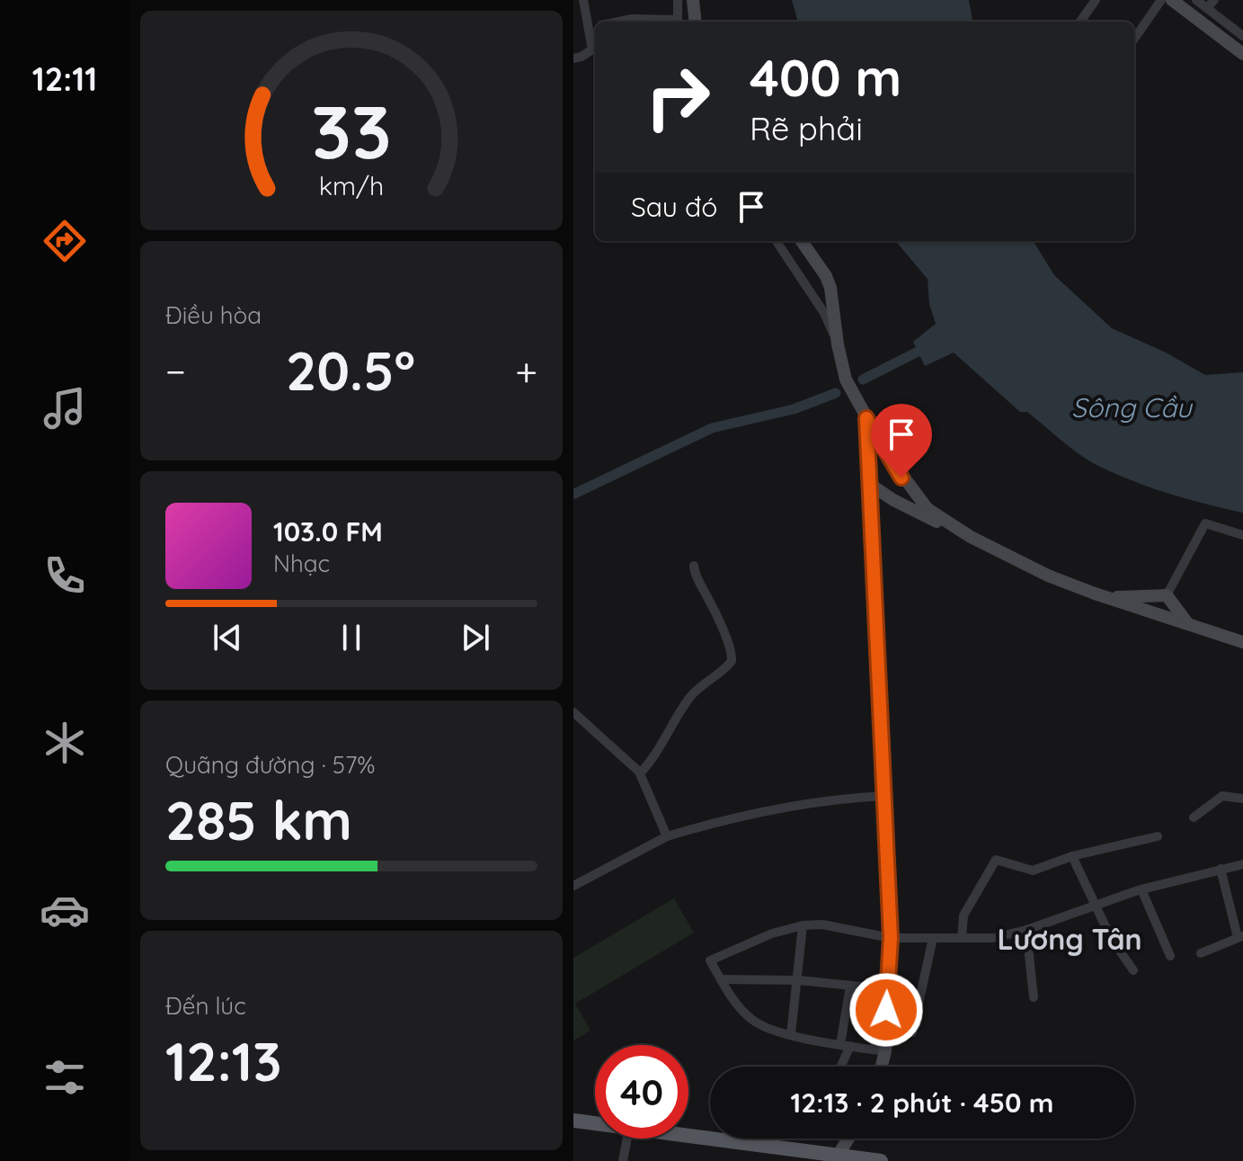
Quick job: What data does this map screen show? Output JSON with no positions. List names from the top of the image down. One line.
{"districts":["Lương Tân"],"water":["Sông Cầu"],"page":{"tabs":"12:11","turn":["400 m","Rẽ phải"],"then":"Sau đó","tile":["Điều hòa",["Quãng đường · 57%","285 km"],["Đến lúc","12:13"]],"heat":["−","20.5°","+"],"song":["103.0 FM","Nhạc"],"limit":"40","trip":"12:13 · 2 phút · 450 m","gauge":["33","km/h"]}}
